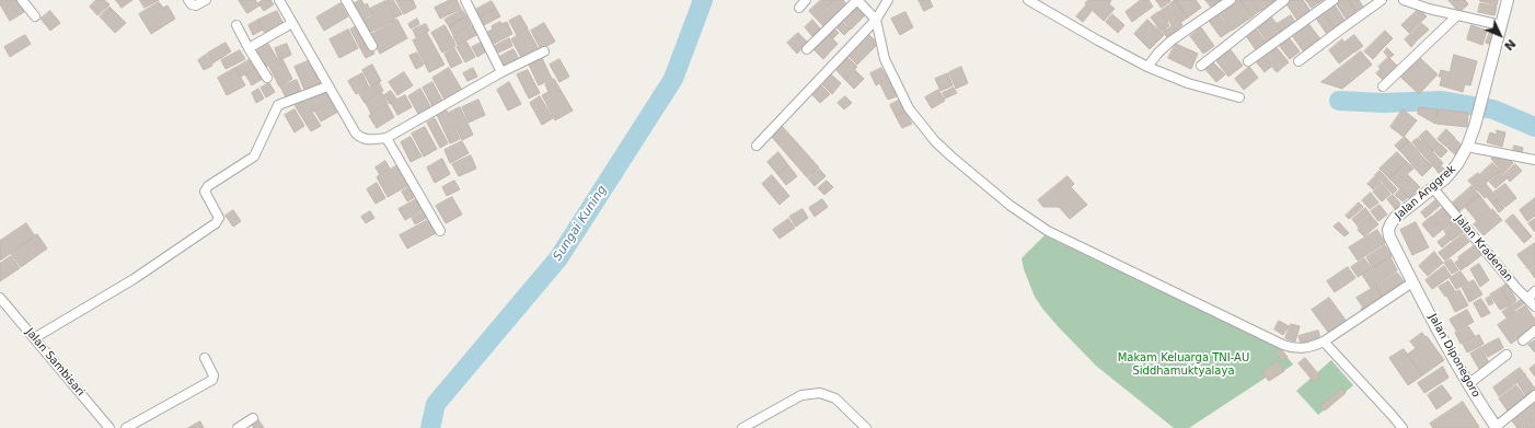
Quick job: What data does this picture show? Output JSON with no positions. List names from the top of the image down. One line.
{"streets":{"street":["Jalan Anggrek","Jalan Kradenan","Jalan Diponegoro","Jalan Sambisari"]},"crossings":[["Jalan Anggrek","Jalan Kradenan"],["Jalan Anggrek","Jalan Diponegoro"]],"water":["Sungai Kuning"],"parks":["Makam Keluarga TNI-AU Siddhamuktyalaya"],"north":"bottom right"}
